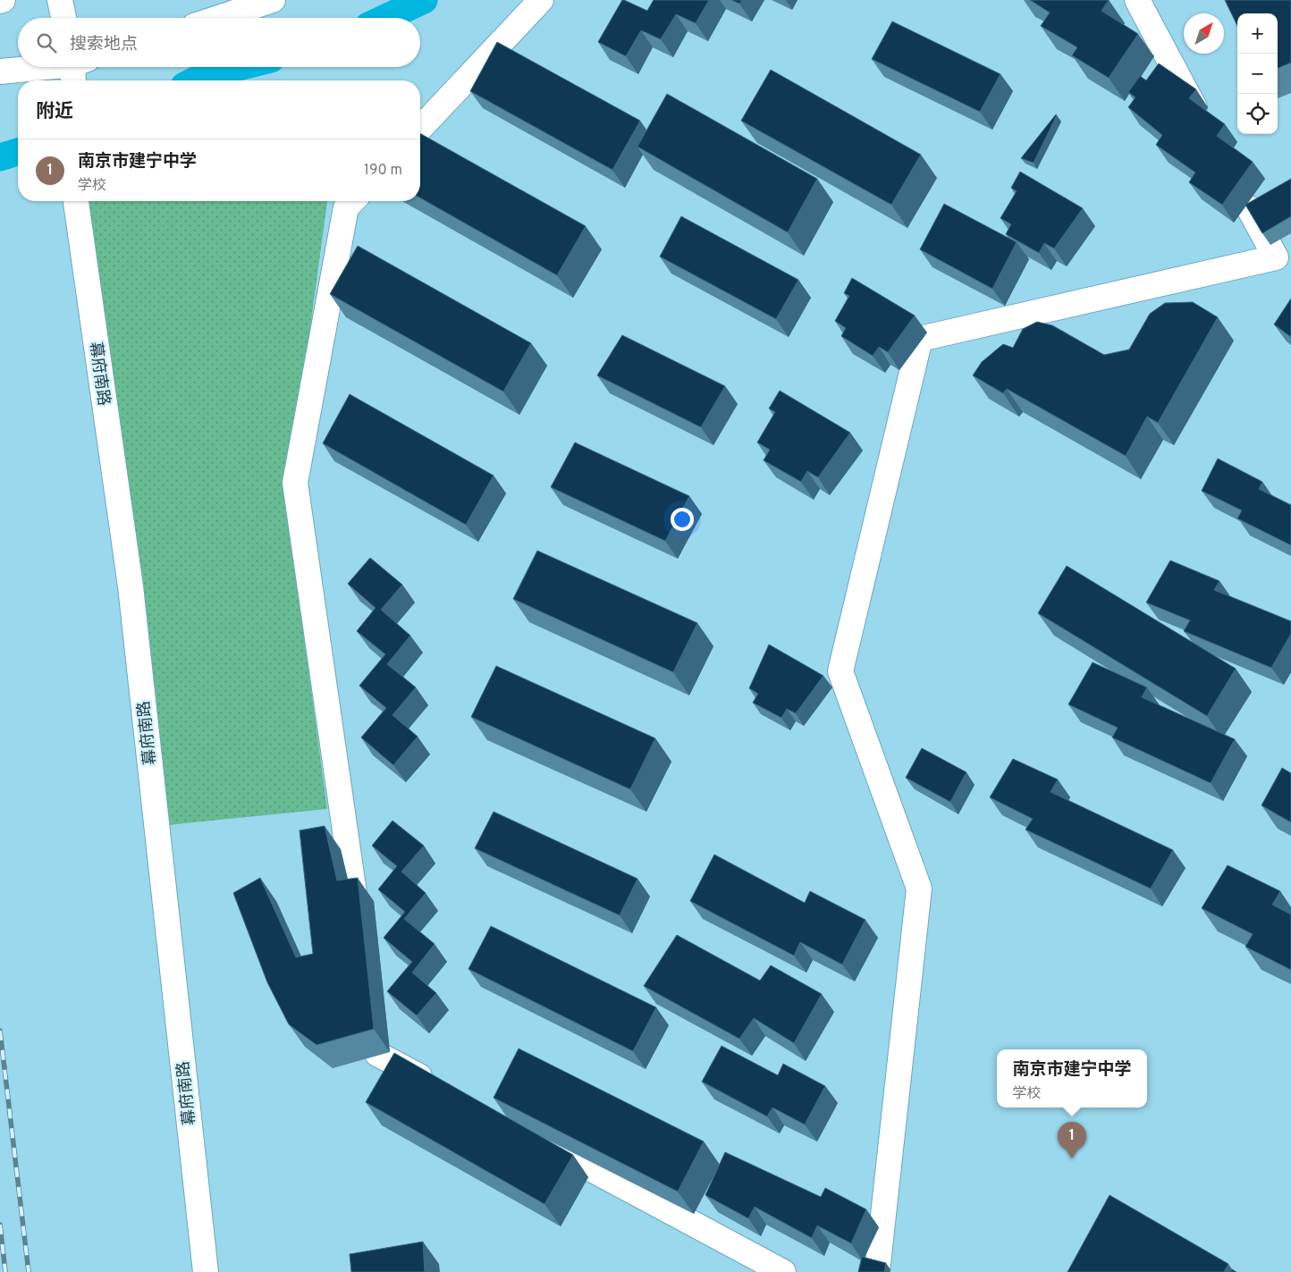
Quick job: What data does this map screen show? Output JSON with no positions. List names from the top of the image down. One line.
{"streets":{"street":["幕府南路"]},"north":"top right","page":{"map_buttons":["+","−"],"search":"搜索地点","heading":"附近","list":[{"mark":"1","name":"南京市建宁中学","note":"学校","value":"190 m"}],"popup":["南京市建宁中学","学校"],"pins":"1"}}
